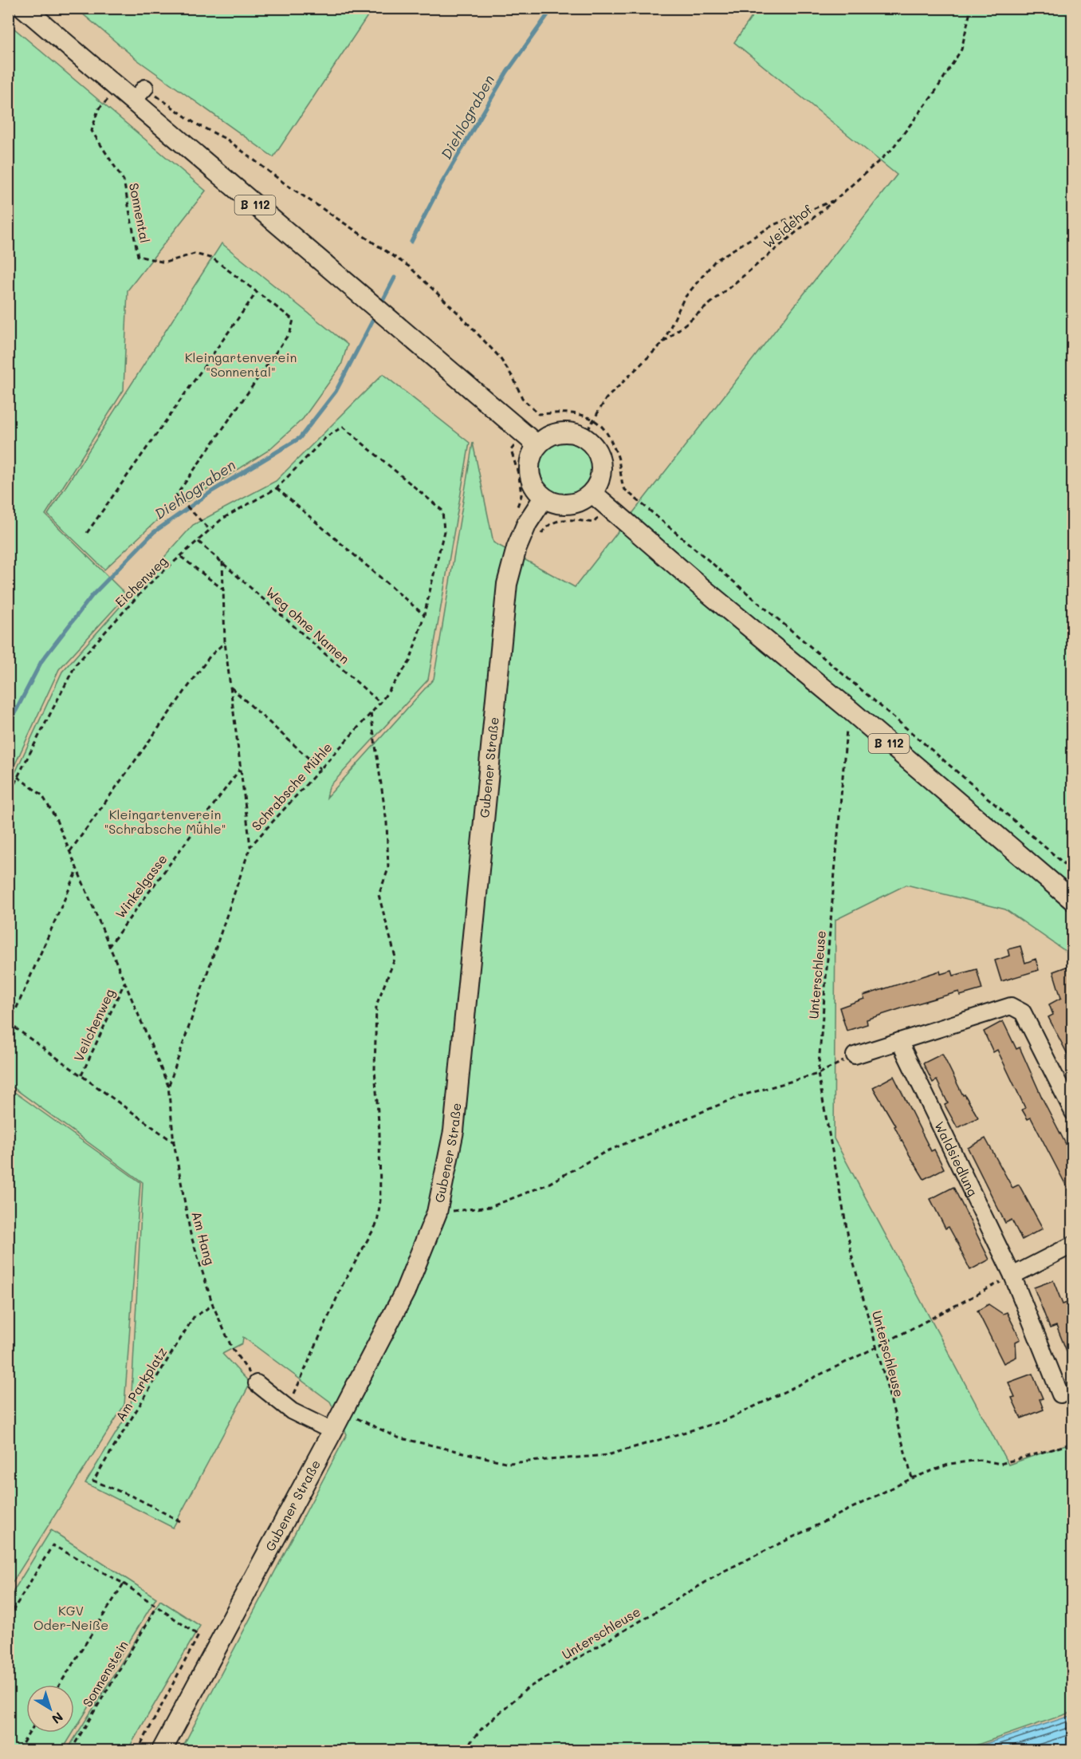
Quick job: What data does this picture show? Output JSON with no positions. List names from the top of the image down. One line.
{"streets":{"main road":["B 112","Gubener Straße"],"street":["Waldsiedlung"],"path":["Sonnental","Weidehof","Eichenweg","Weg ohne Namen","Schrabsche Mühle","Winkelgasse","Unterschleuse","Veilchenweg","Am Hang","Am Parkplatz","Sonnenstein"]},"crossings":[["B 112","Sonnental"],["B 112","Weidehof"],["B 112","Gubener Straße"],["B 112","Unterschleuse"],["Sonnental","Eichenweg"],["Weidehof","Gubener Straße"],["Eichenweg","Weg ohne Namen"],["Eichenweg","Schrabsche Mühle"],["Weg ohne Namen","Schrabsche Mühle"],["Schrabsche Mühle","Winkelgasse"],["Am Hang","Am Parkplatz"]],"water":["Diehlograben"],"parks":["Kleingartenverein \"Sonnental\"","Kleingartenverein \"Schrabsche Mühle\"","KGV Oder-Neiße"],"north":"bottom right"}
